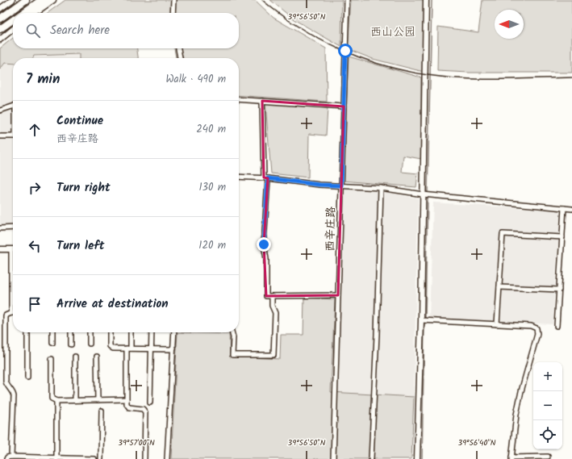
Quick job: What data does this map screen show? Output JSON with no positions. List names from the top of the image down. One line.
{"streets":{"street":["西辛庄路"]},"parks":["西山公园"],"north":"left","page":{"search":"Search here","heading":["7 min","Walk · 490 m"],"list":[["Continue","西辛庄路","240 m"],["Turn right","130 m"],["Turn left","120 m"],"Arrive at destination"],"map_buttons":["+","−"]},"coordinates":["39°56'50\"N","39°57'00\"N","39°56'40\"N"]}
